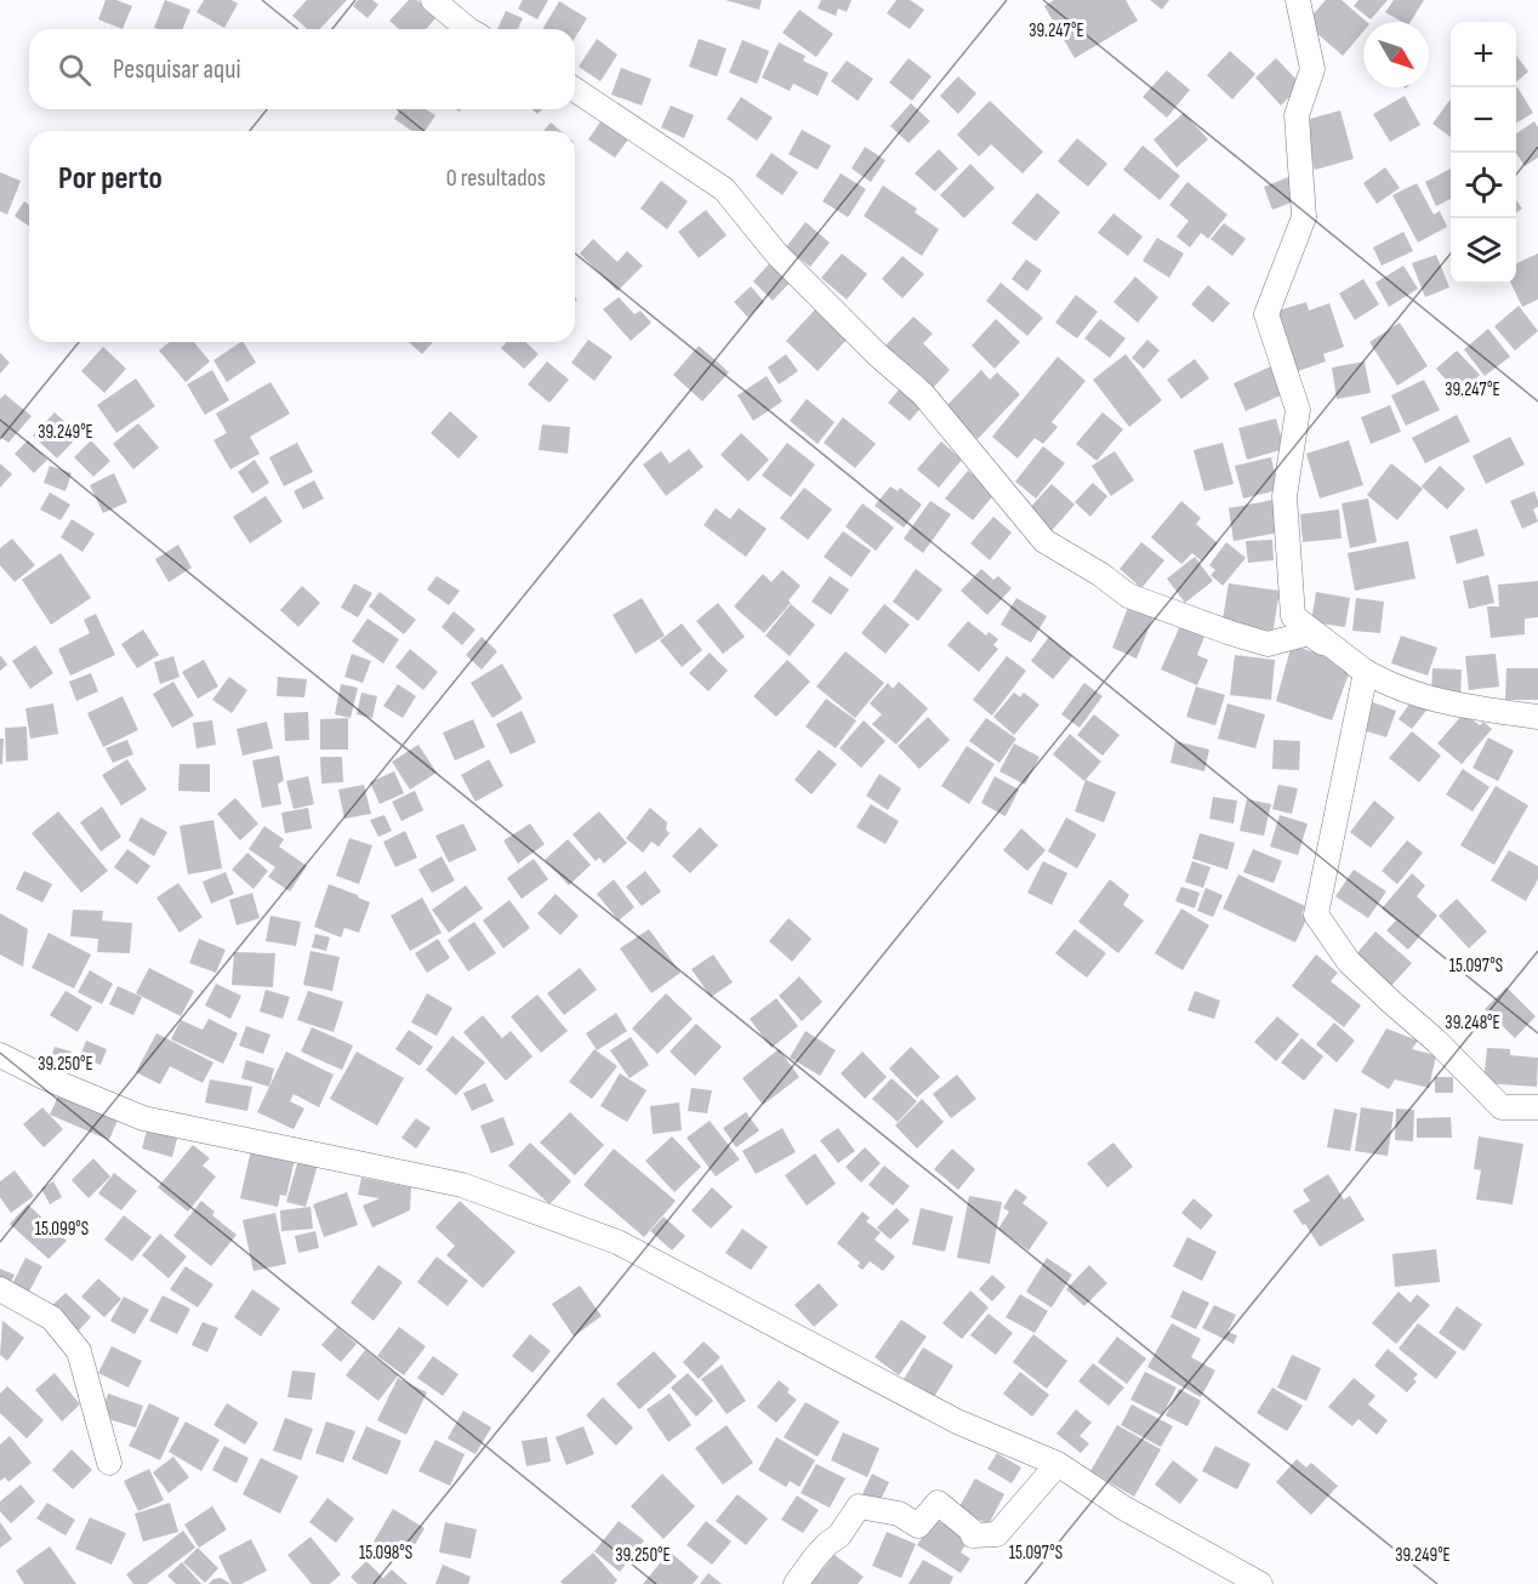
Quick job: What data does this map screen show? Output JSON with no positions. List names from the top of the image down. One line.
{"north":"bottom right","page":{"map_buttons":["+","−"],"search":"Pesquisar aqui","heading":["Por perto","0 resultados"]},"coordinates":["39.247°E","39.249°E","15.097°S","39.248°E","39.250°E","15.099°S","15.098°S"]}
